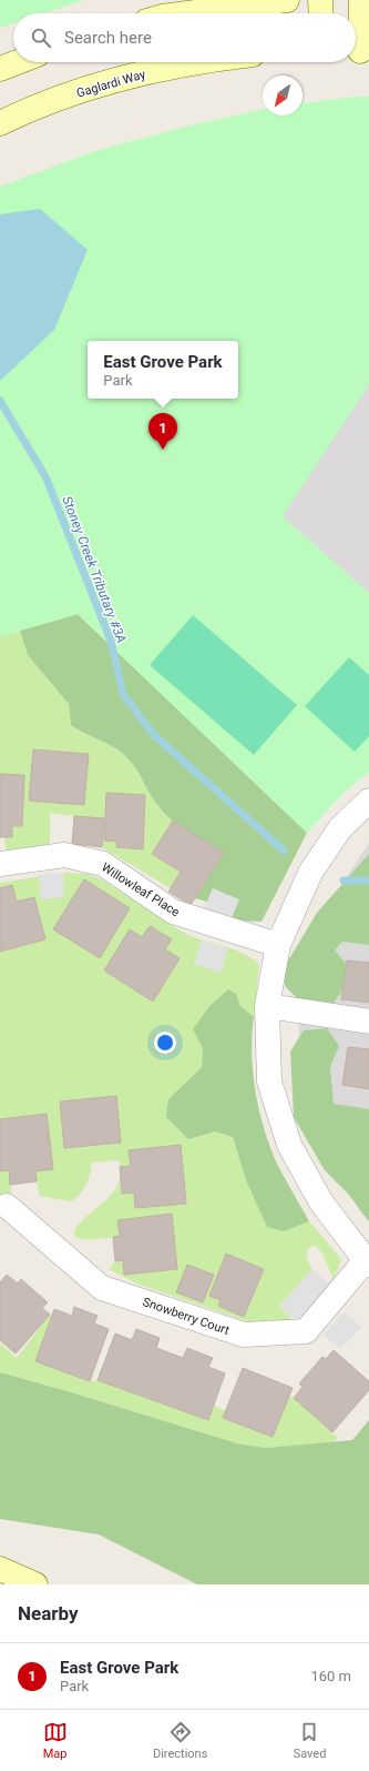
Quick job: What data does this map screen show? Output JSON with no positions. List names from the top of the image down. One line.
{"streets":{"main road":["Gaglardi Way"],"street":["Willowleaf Place","Snowberry Court"]},"water":["Stoney Creek Tributary #3A"],"north":"bottom left","page":{"search":"Search here","popup":["East Grove Park","Park"],"pins":"1","heading":"Nearby","list":[{"mark":"1","name":"East Grove Park","note":"Park","value":"160 m"}],"nav":["Map","Directions","Saved"]}}
